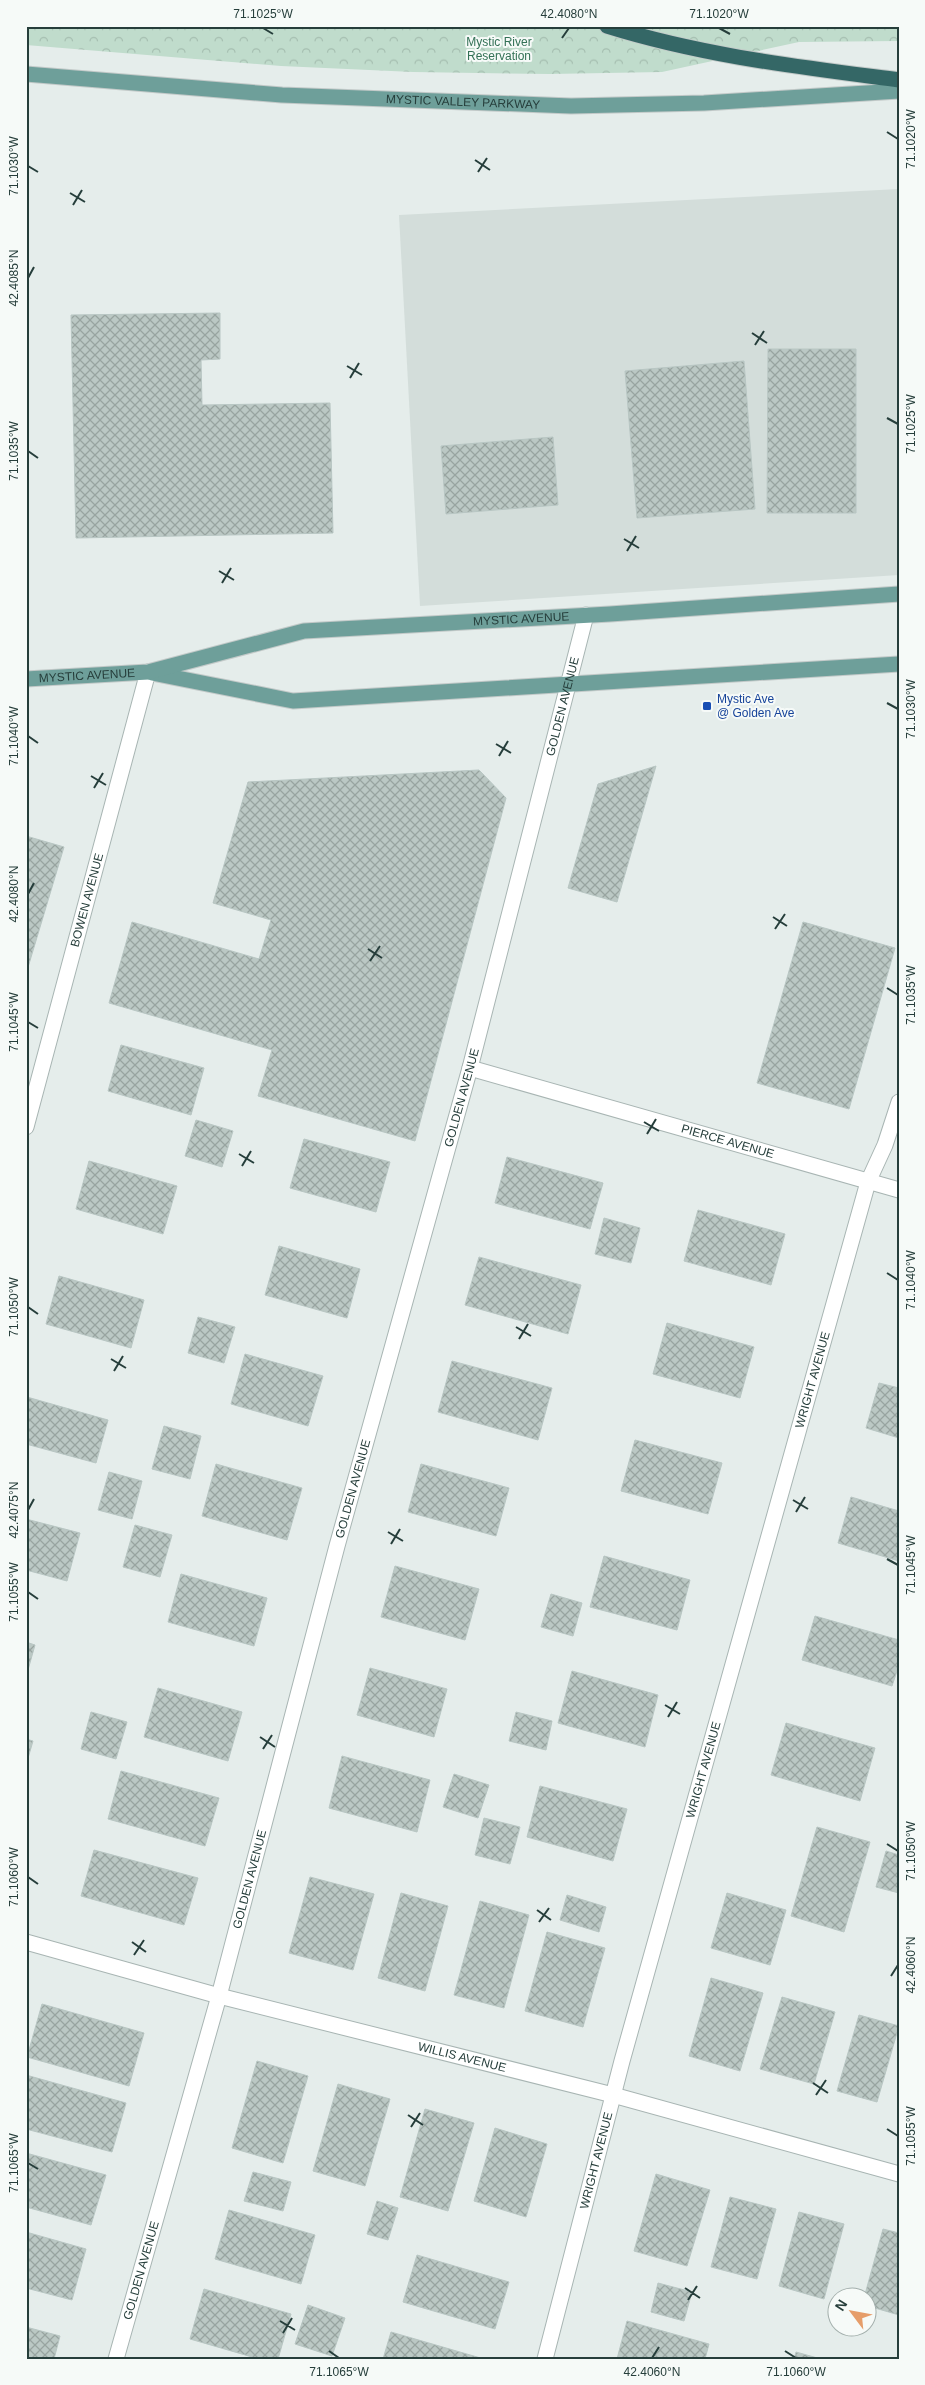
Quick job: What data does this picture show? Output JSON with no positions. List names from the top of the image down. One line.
{"streets":{"main road":["MYSTIC VALLEY PARKWAY","MYSTIC AVENUE"],"street":["GOLDEN AVENUE","BOWEN AVENUE","PIERCE AVENUE","WRIGHT AVENUE","WILLIS AVENUE"]},"crossings":[["MYSTIC AVENUE","GOLDEN AVENUE"],["MYSTIC AVENUE","BOWEN AVENUE"],["GOLDEN AVENUE","PIERCE AVENUE"],["GOLDEN AVENUE","WILLIS AVENUE"],["PIERCE AVENUE","WRIGHT AVENUE"],["WRIGHT AVENUE","WILLIS AVENUE"]],"parks":["Mystic River Reservation"],"places":{"transit":["Mystic Ave @ Golden Ave"]},"north":"top left","coordinates":["71.1025°W","42.4080°N","71.1020°W","71.1030°W","42.4085°N","71.1035°W","71.1040°W","71.1045°W","71.1050°W","42.4075°N","71.1055°W","71.1060°W","42.4060°N","71.1065°W"]}
